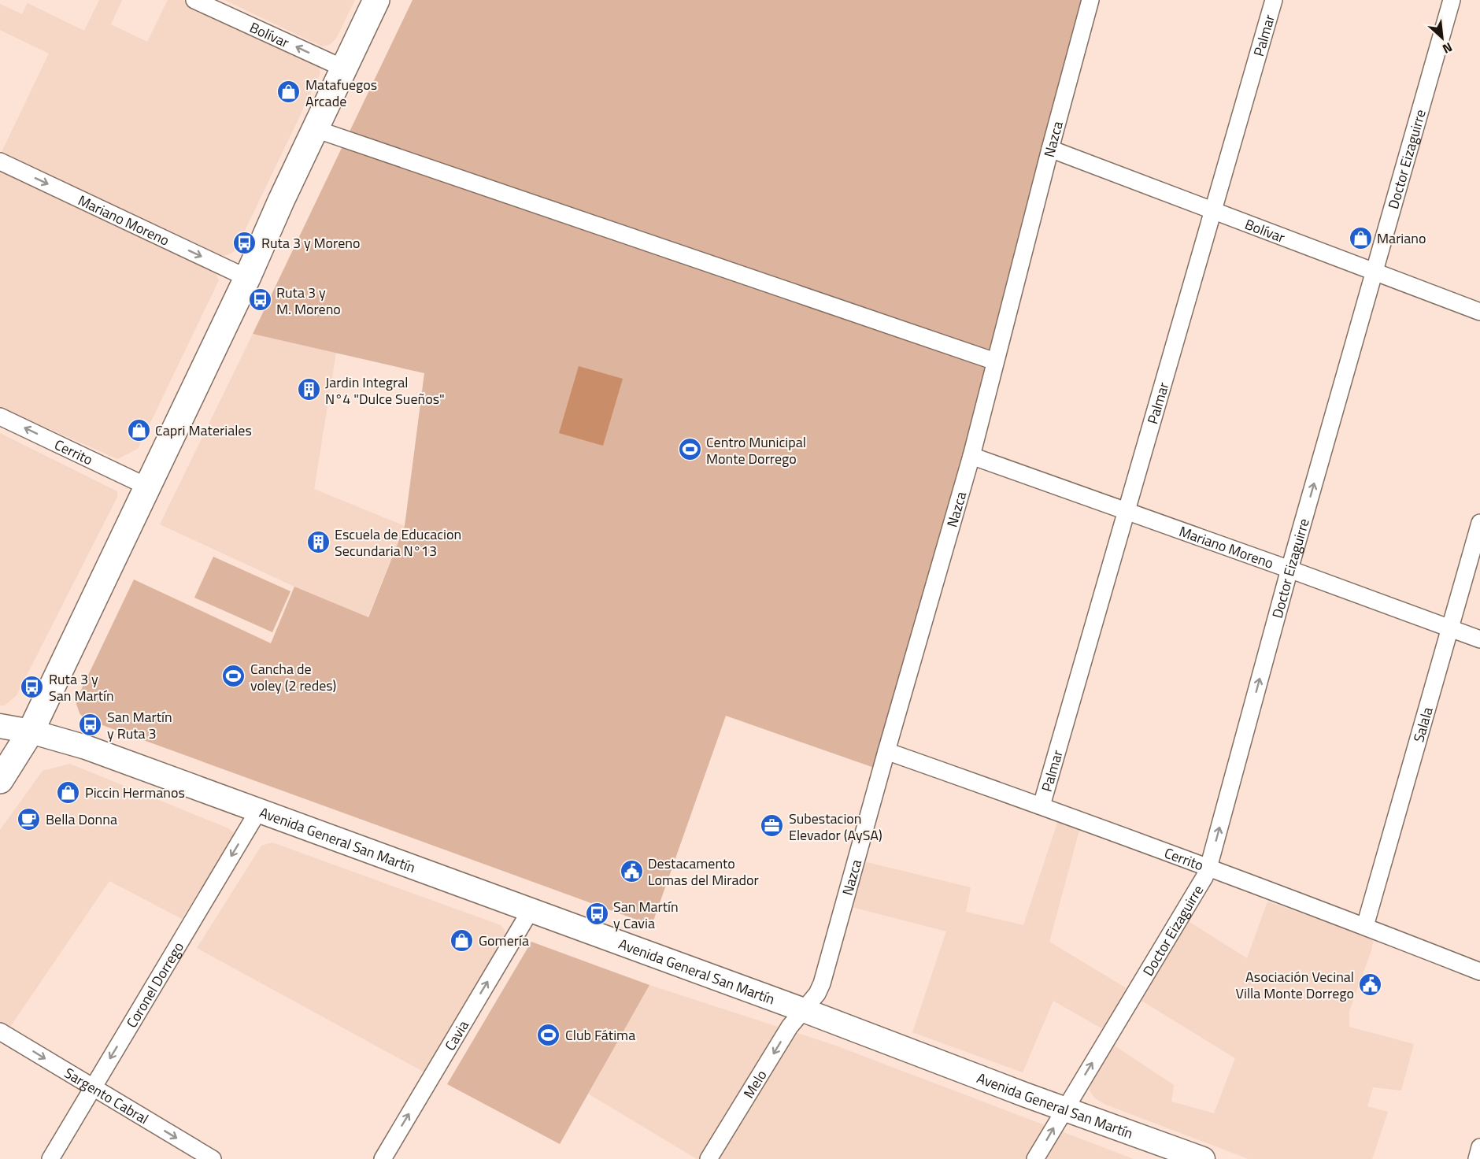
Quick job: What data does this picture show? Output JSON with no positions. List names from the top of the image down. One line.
{"streets":{"main road":["Avenida General San Martín"],"street":["Bolívar","Palmar","Nazca","Doctor Eizaguirre","Mariano Moreno","Cerrito","Salala","Coronel Dorrego","Cavia","Melo","Sargento Cabral"]},"crossings":[["Bolívar","Palmar"],["Bolívar","Nazca"],["Bolívar","Doctor Eizaguirre"],["Palmar","Mariano Moreno"],["Palmar","Cerrito"],["Nazca","Mariano Moreno"],["Nazca","Cerrito"],["Nazca","Avenida General San Martín"],["Nazca","Melo"],["Doctor Eizaguirre","Mariano Moreno"],["Doctor Eizaguirre","Cerrito"],["Doctor Eizaguirre","Avenida General San Martín"],["Mariano Moreno","Salala"],["Cerrito","Salala"],["Avenida General San Martín","Coronel Dorrego"],["Avenida General San Martín","Cavia"],["Avenida General San Martín","Melo"],["Coronel Dorrego","Sargento Cabral"]],"one_way":["Doctor Eizaguirre","Coronel Dorrego","Cavia","Melo","Sargento Cabral"],"places":{"shop":["Matafuegos Arcade","Mariano","Capri Materiales","Piccin Hermanos","Gomería"],"bus stop":["Ruta 3 y Moreno","Ruta 3 y M. Moreno","Ruta 3 y San Martín","San Martín y Ruta 3","San Martín y Cavia"],"building":["Jardin Integral N°4 \"Dulce Sueños\"","Escuela de Educacion Secundaria N°13"],"sports":["Centro Municipal Monte Dorrego","Cancha de voley (2 redes)","Club Fátima"],"cafe":["Bella Donna"],"office":["Subestacion Elevador (AySA)"],"public building":["Destacamento Lomas del Mirador","Asociación Vecinal Villa Monte Dorrego"]},"north":"bottom right"}
